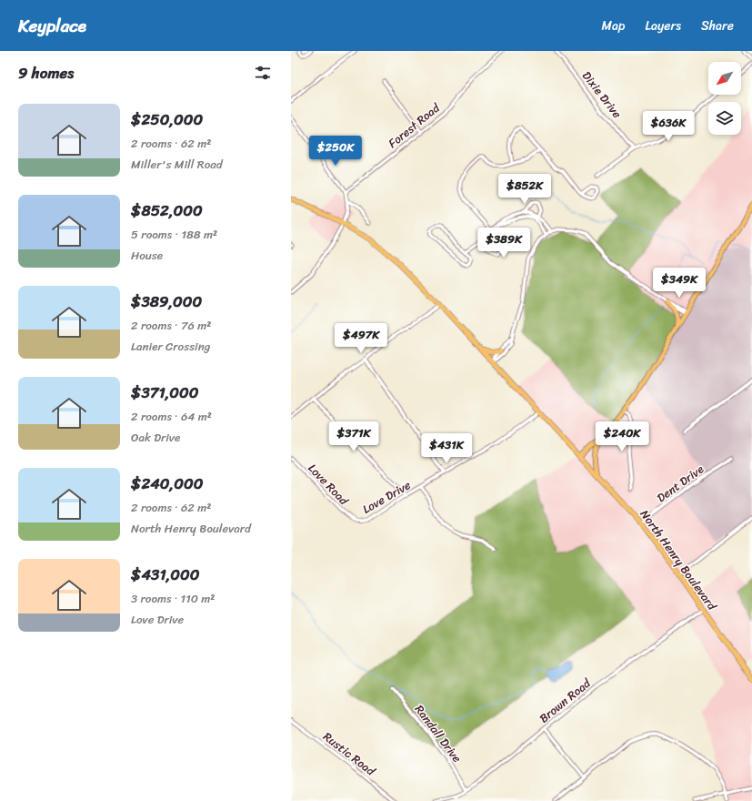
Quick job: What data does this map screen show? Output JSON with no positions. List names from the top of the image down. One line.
{"streets":{"highway":["North Henry Boulevard"],"street":["Dixie Drive","Forest Road","Dent Drive","Love Road","Love Drive","Brown Road","Randall Drive","Rustic Road"]},"crossings":[["Dent Drive","North Henry Boulevard"],["Love Road","Love Drive"],["Love Drive","North Henry Boulevard"],["North Henry Boulevard","Brown Road"],["Brown Road","Randall Drive"]],"north":"bottom left","page":{"header":"Keyplace","nav":["Map","Layers","Share"],"heading":"9 homes","list":[{"name":"$250,000","note":"2 rooms · 62 m² · Miller's Mill Road"},{"name":"$852,000","note":"5 rooms · 188 m² · House"},{"name":"$389,000","note":"2 rooms · 76 m² · Lanier Crossing"},{"name":"$371,000","note":"2 rooms · 64 m² · Oak Drive"},{"name":"$240,000","note":"2 rooms · 62 m² · North Henry Boulevard"},{"name":"$431,000","note":"3 rooms · 110 m² · Love Drive"}],"price":["$636K","$250K","$852K","$389K","$349K","$497K","$371K","$240K","$431K"]}}
